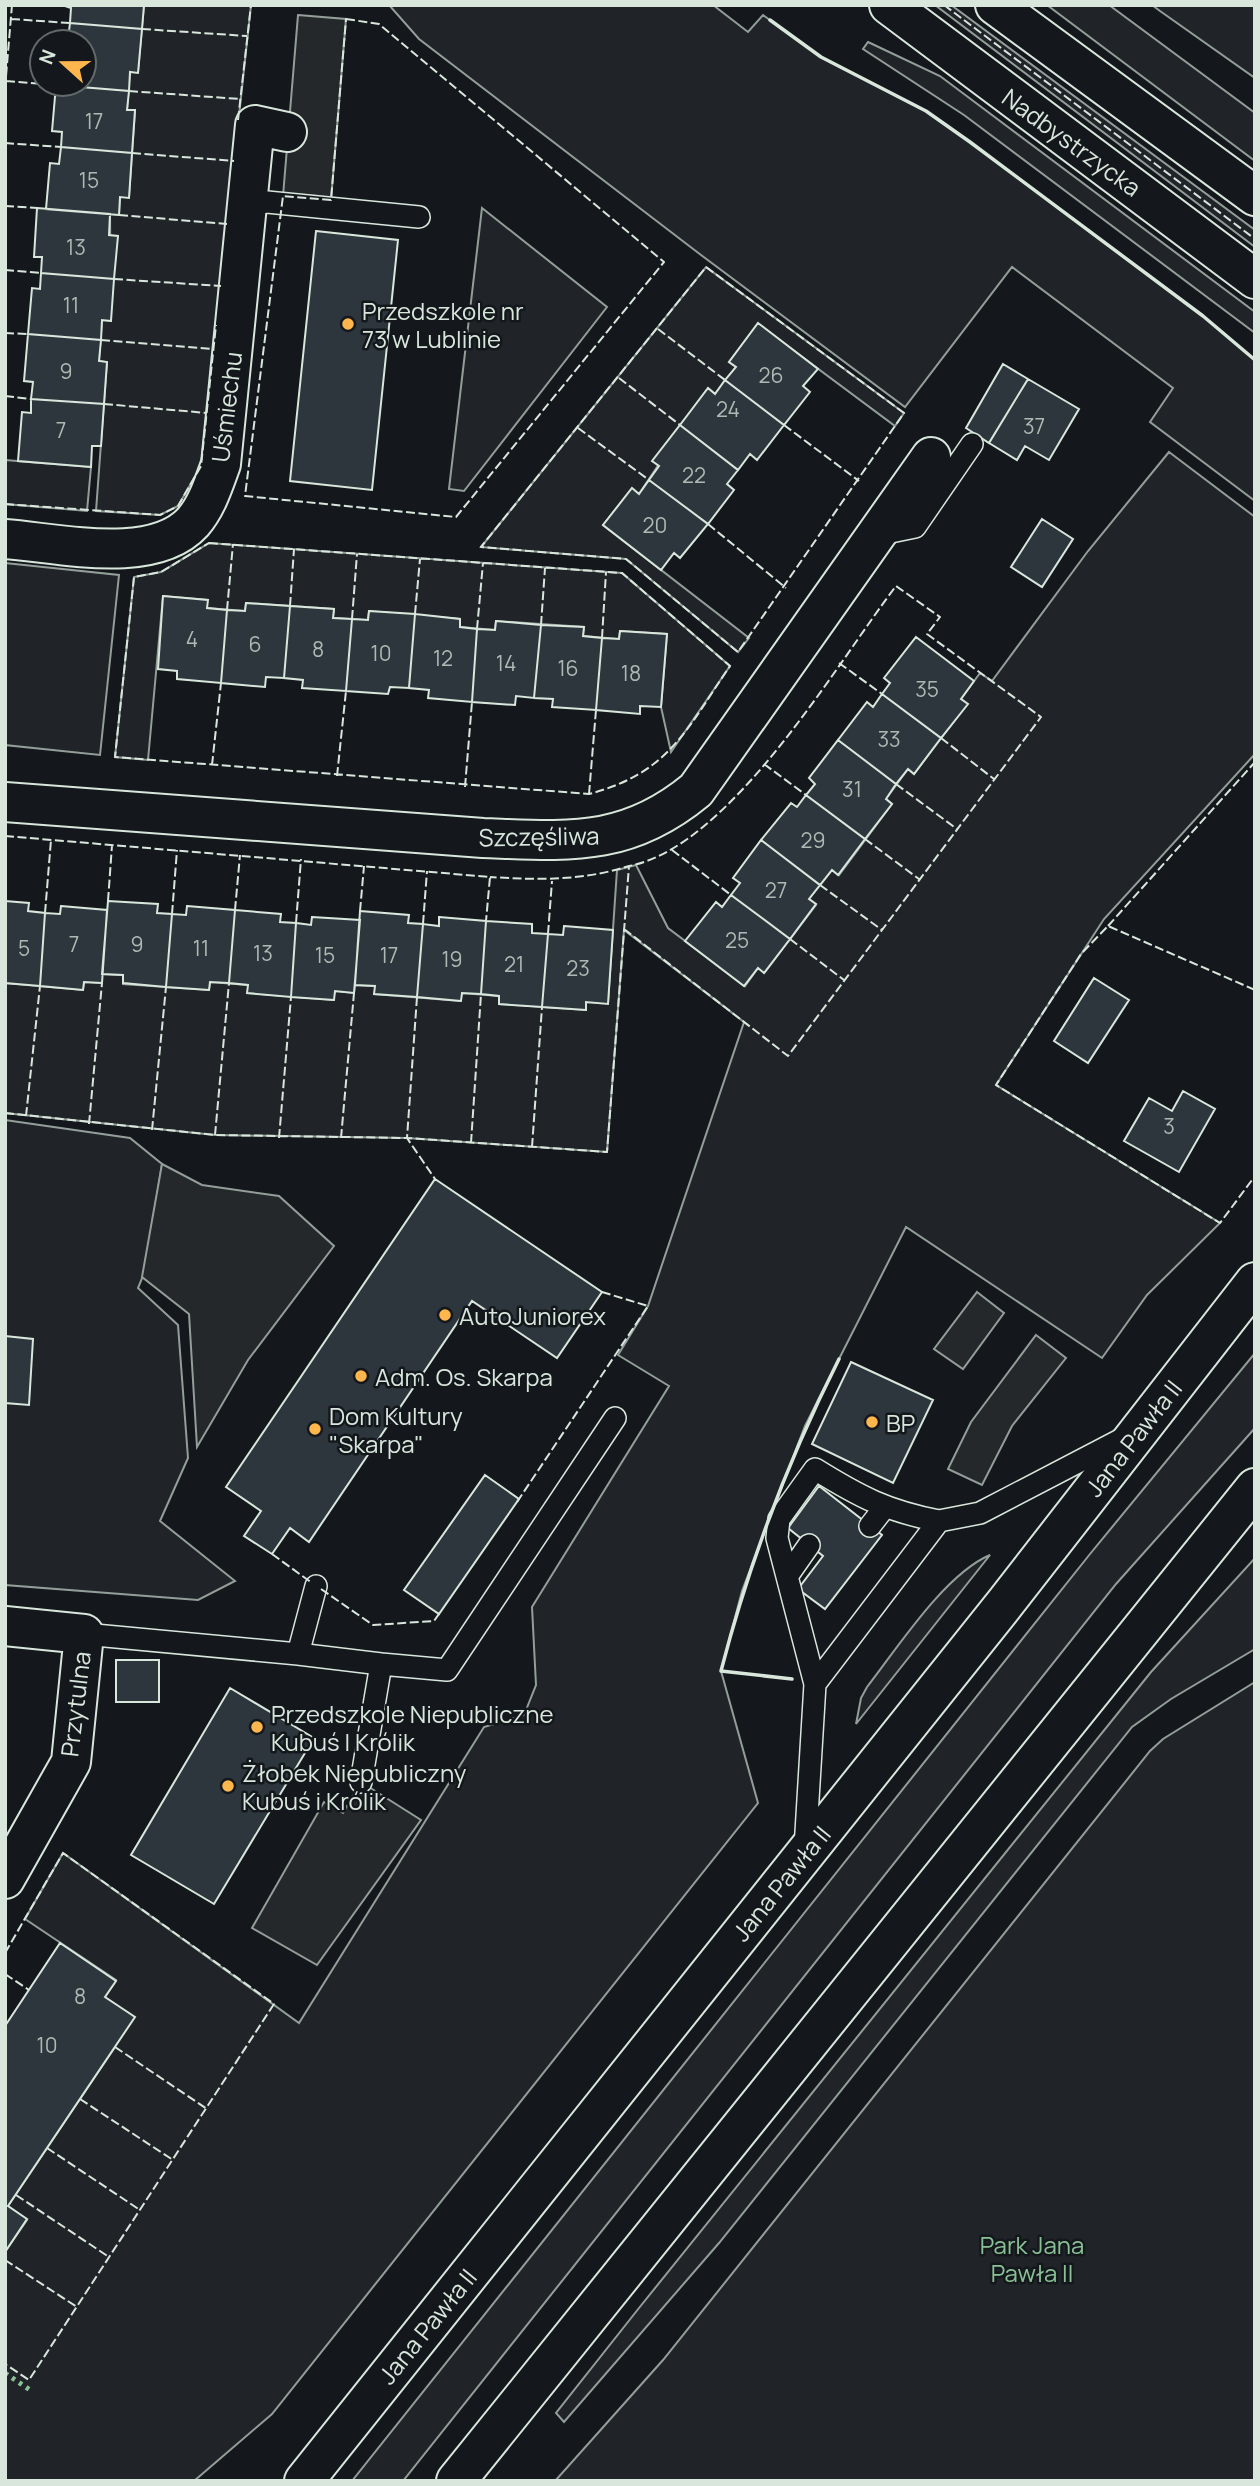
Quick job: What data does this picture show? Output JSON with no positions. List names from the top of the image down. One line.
{"streets":{"street":["Nadbystrzycka","Uśmiechu","Szczęśliwa","Jana Pawła II","Przytulna"]},"parks":["Park Jana Pawła II"],"places":["Przedszkole nr 73 w Lublinie","AutoJuniorex","Adm. Os. Skarpa","BP","Dom Kultury \"Skarpa\"","Przedszkole Niepubliczne Kubuś I Królik","Żłobek Niepubliczny Kubuś i Królik"],"house_numbers":["17","15","13","11","9","26","24","37","7","22","20","4","6","8","10","12","14","16","18","35","33","31","29","27","25","7","9","5","11","13","15","17","19","21","23","3","8","10"],"north":"left"}
